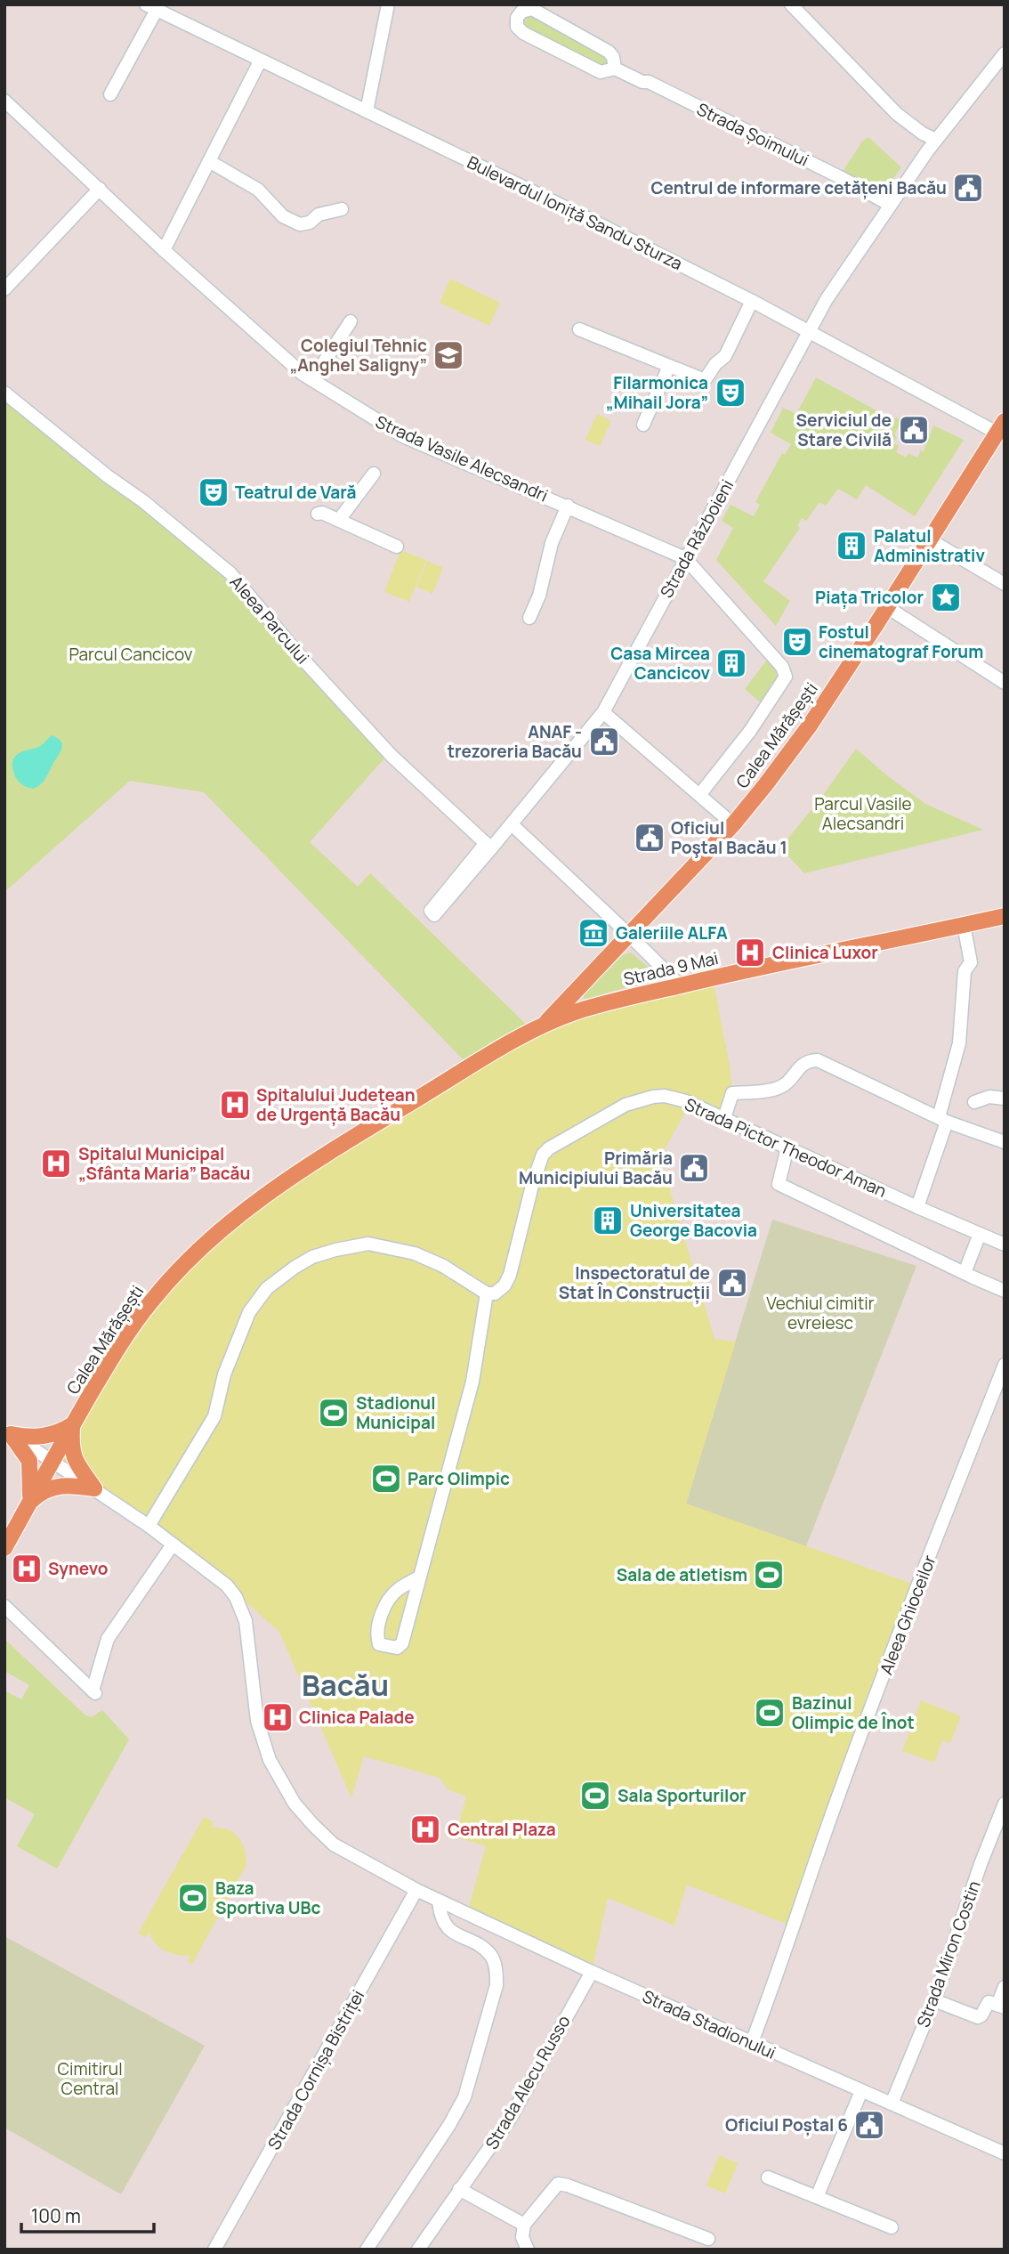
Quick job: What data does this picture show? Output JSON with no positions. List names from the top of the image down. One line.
{"streets":{"main road":["Calea Mărășești","Strada 9 Mai"],"street":["Strada Șoimului","Bulevardul Ioniță Sandu Sturza","Strada Vasile Alecsandri","Strada Războieni","Aleea Parcului","Strada Pictor Theodor Aman","Aleea Ghioceilor","Strada Miron Costin","Strada Stadionului","Strada Cornișa Bistriței","Strada Alecu Russo"]},"crossings":[["Strada Șoimului","Strada Războieni"],["Bulevardul Ioniță Sandu Sturza","Strada Războieni"],["Bulevardul Ioniță Sandu Sturza","Calea Mărășești"],["Strada Vasile Alecsandri","Strada Războieni"],["Calea Mărășești","Strada 9 Mai"],["Calea Mărășești","Strada Stadionului"],["Aleea Ghioceilor","Strada Stadionului"],["Strada Miron Costin","Strada Stadionului"],["Strada Stadionului","Strada Cornișa Bistriței"],["Strada Stadionului","Strada Alecu Russo"]],"districts":["Bacău"],"parks":["Parcul Cancicov","Parcul Vasile Alecsandri","Vechiul cimitir evreiesc","Cimitirul Central"],"places":{"public building":["Centrul de informare cetățeni Bacău","Serviciul de Stare Civilă","ANAF - trezoreria Bacău","Oficiul Poştal Bacău 1","Primăria Municipiului Bacău","Inspectoratul de Stat În Construcții","Oficiul Poștal 6"],"school or university":["Colegiul Tehnic „Anghel Saligny”"],"theatre":["Filarmonica „Mihail Jora”","Teatrul de Vară","Fostul cinematograf Forum"],"building":["Palatul Administrativ","Casa Mircea Cancicov","Universitatea George Bacovia"],"place":["Piața Tricolor"],"museum":["Galeriile ALFA"],"hospital":["Clinica Luxor","Spitalului Județean de Urgență Bacău","Spitalul Municipal „Sfânta Maria” Bacău","Synevo","Clinica Palade","Central Plaza"],"sports":["Stadionul Municipal","Parc Olimpic","Sala de atletism","Bazinul Olimpic de Înot","Sala Sporturilor","Baza Sportiva UBc"]},"scale_bar":"100 m"}
